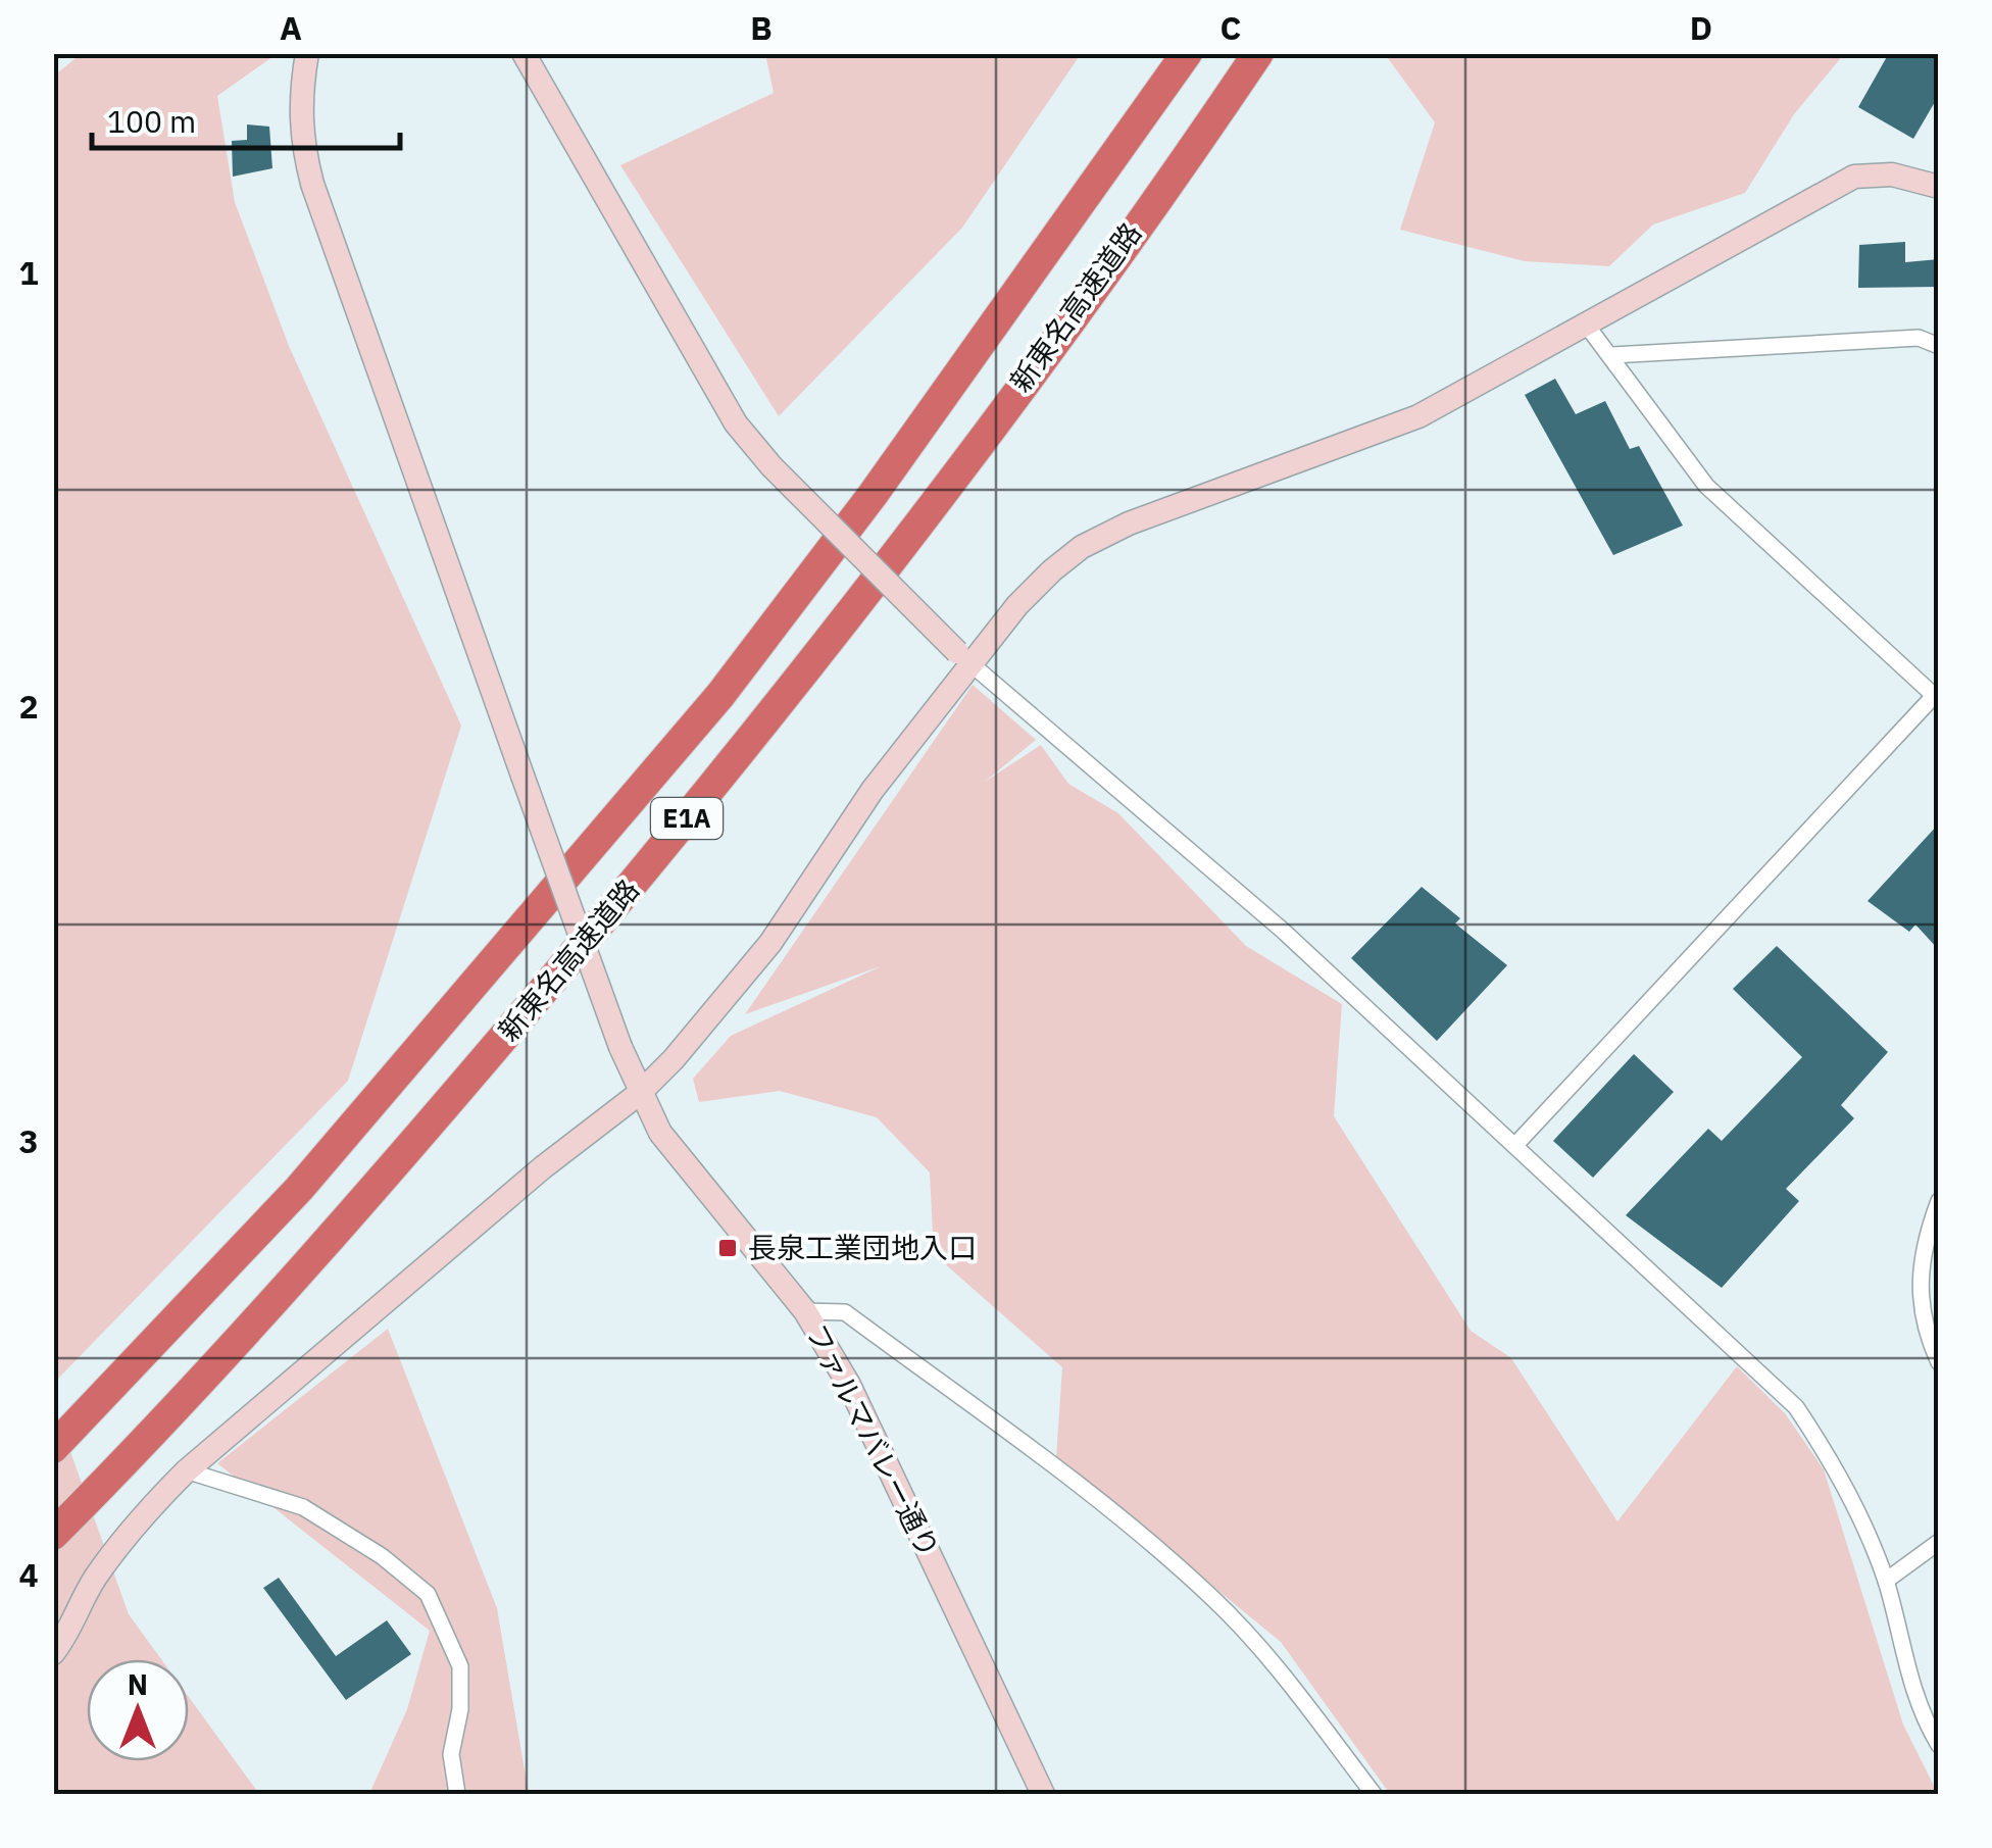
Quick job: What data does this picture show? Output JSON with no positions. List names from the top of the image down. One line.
{"streets":{"highway":["新東名高速道路","E1A"],"street":["ファルマバレー通り"]},"places":{"transit":["長泉工業団地入口"]},"scale_bar":"100 m","north":"top","grid":{"columns":["A","B","C","D"],"rows":["1","2","3","4"]}}
